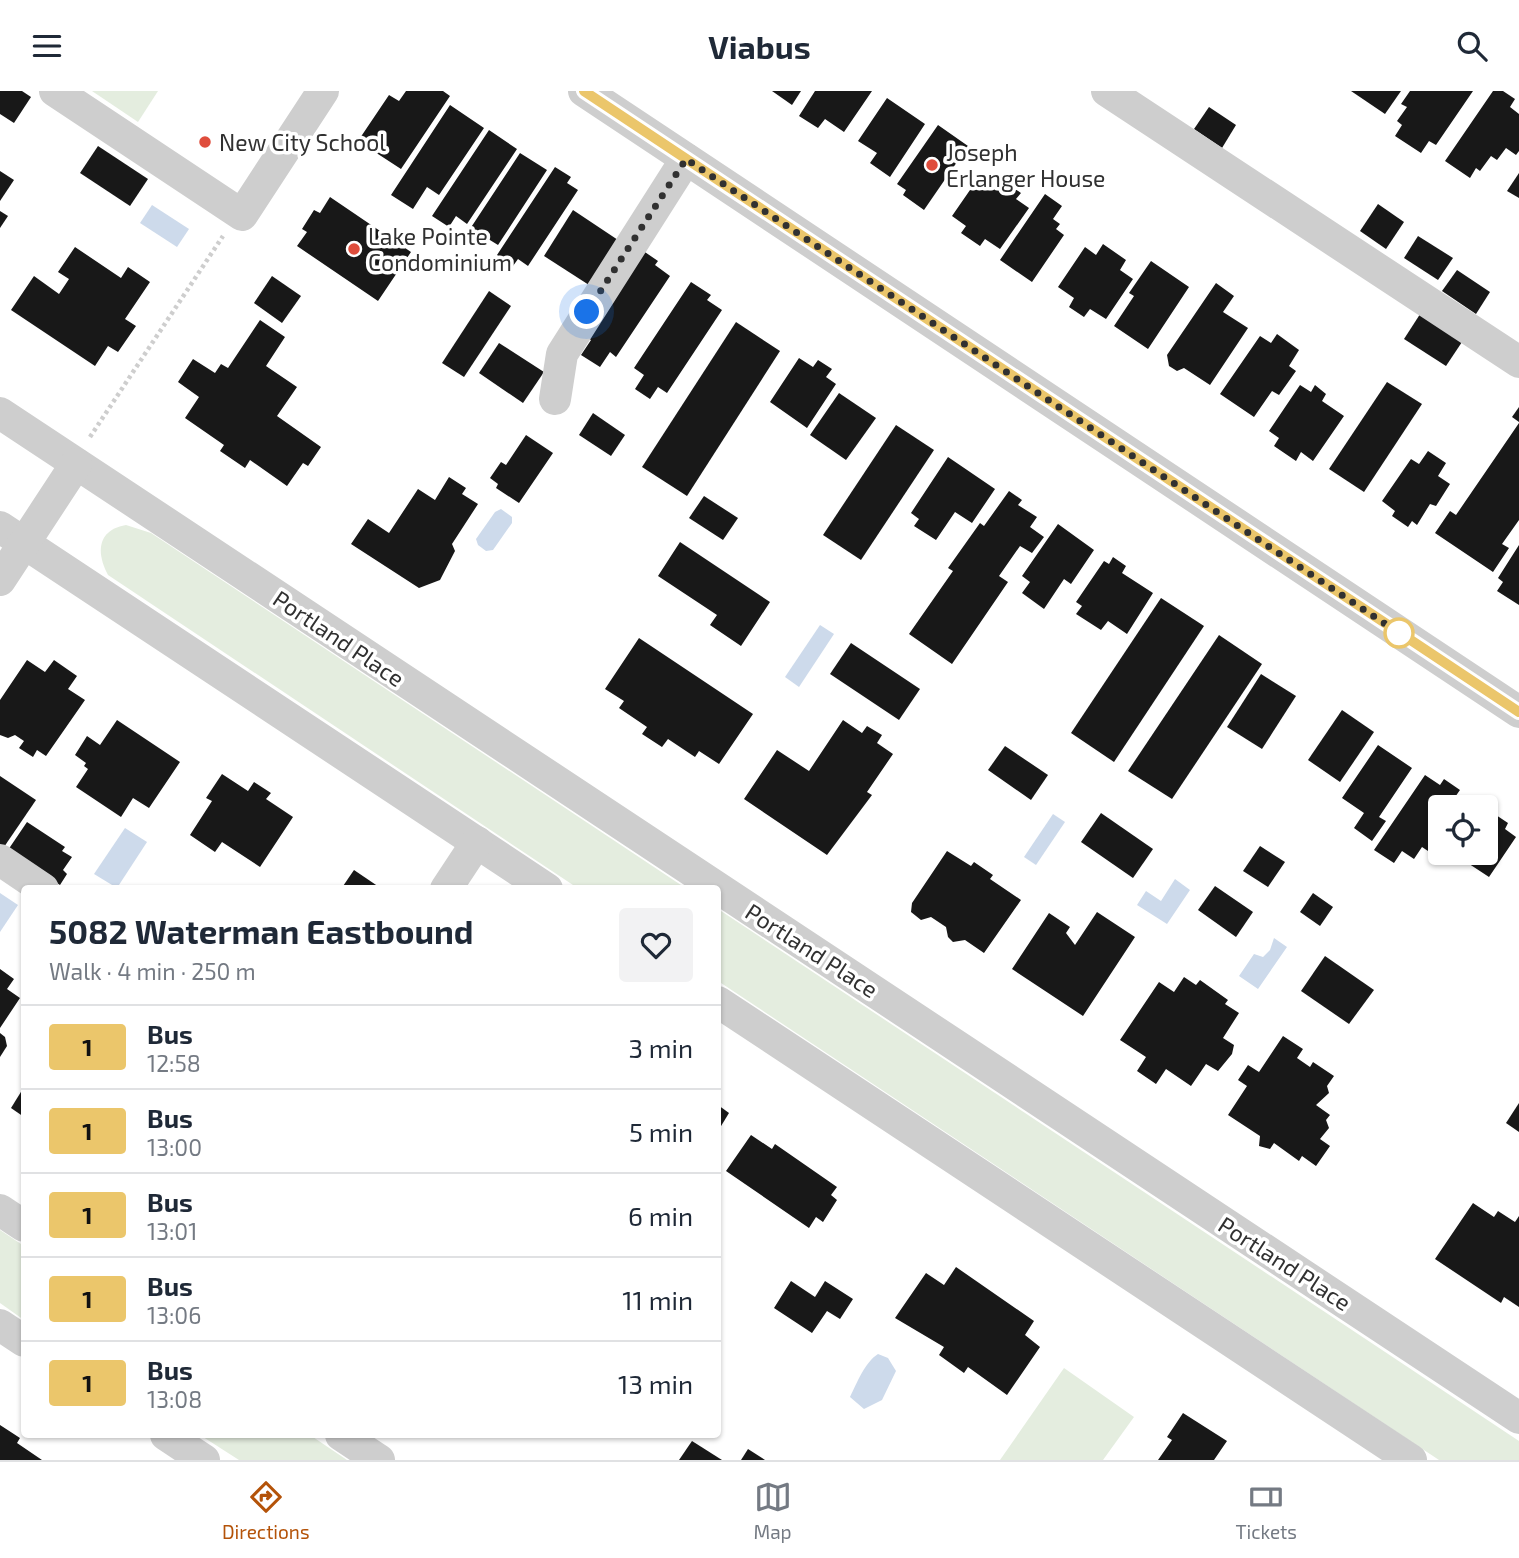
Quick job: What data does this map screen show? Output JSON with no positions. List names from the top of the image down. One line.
{"streets":{"street":["Portland Place"]},"places":["New City School","Joseph Erlanger House","Lake Pointe Condominium"],"lines":["bus line 1"],"page":{"header":"Viabus","heading":["5082 Waterman Eastbound","Walk · 4 min · 250 m"],"list":[{"mark":"1","name":"Bus","note":"12:58","value":"3 min"},{"mark":"1","name":"Bus","note":"13:00","value":"5 min"},{"mark":"1","name":"Bus","note":"13:01","value":"6 min"},{"mark":"1","name":"Bus","note":"13:06","value":"11 min"},{"mark":"1","name":"Bus","note":"13:08","value":"13 min"}],"tabs":["Directions","Map","Tickets"]}}
